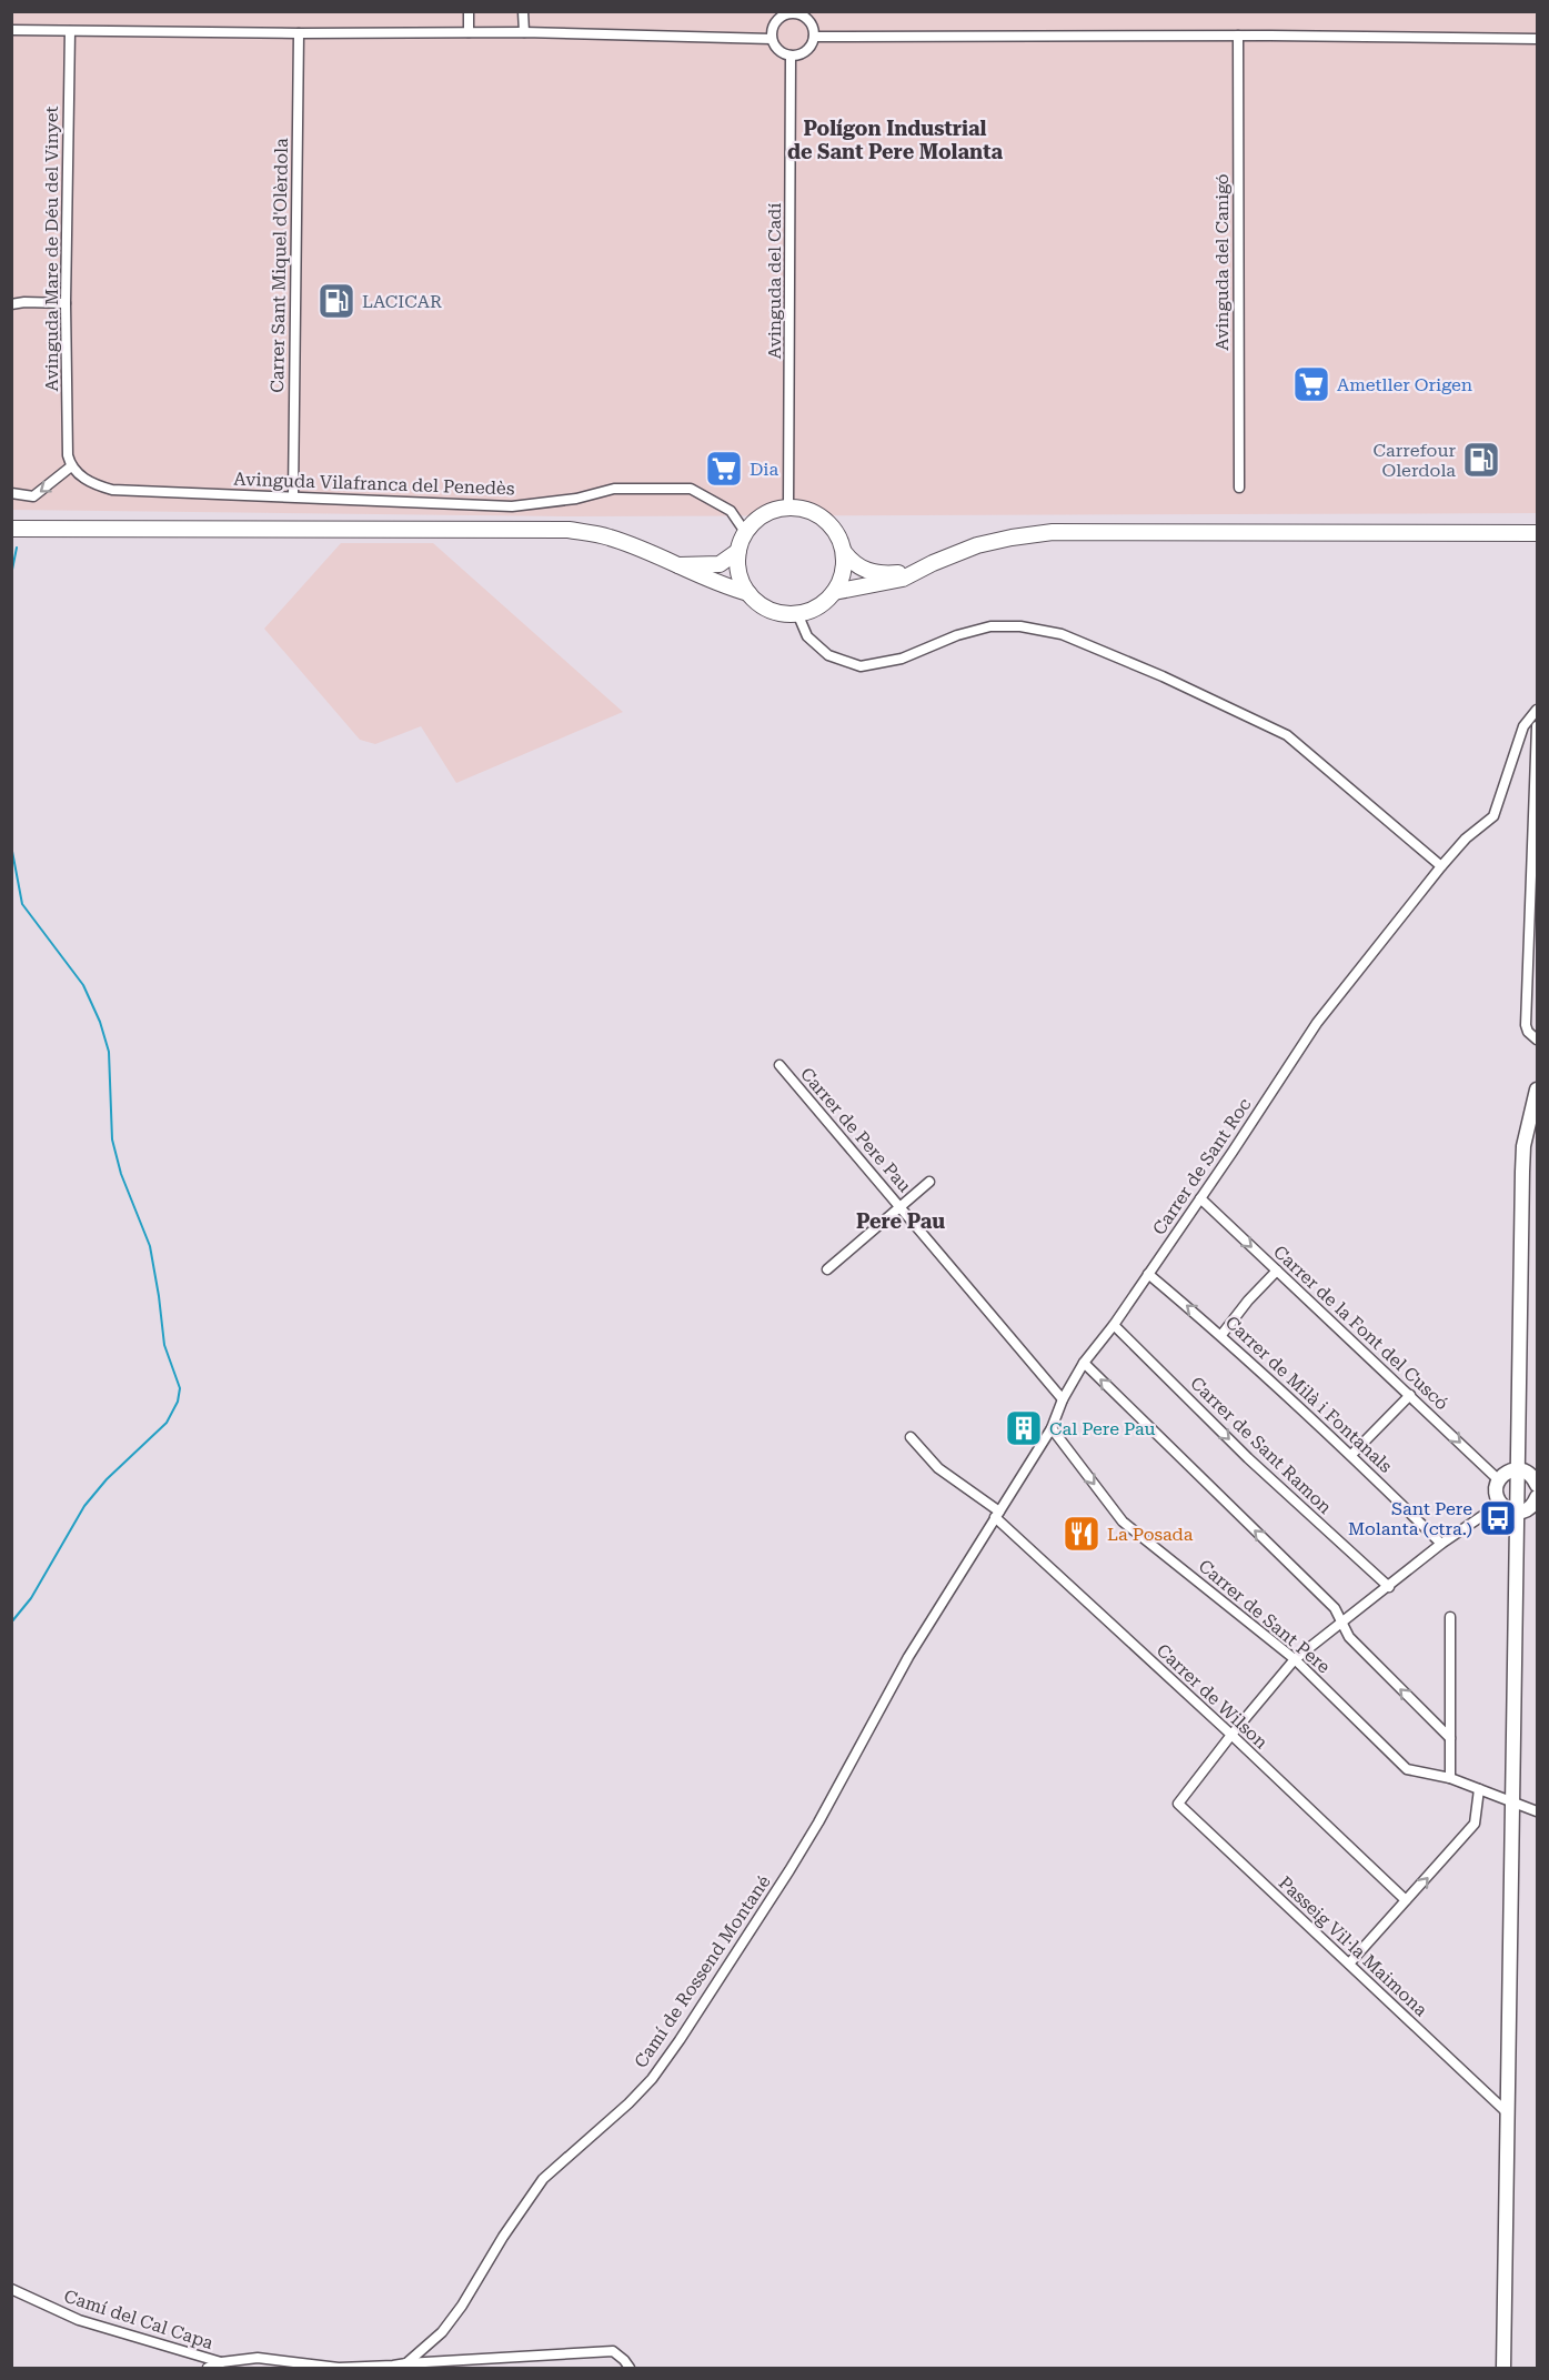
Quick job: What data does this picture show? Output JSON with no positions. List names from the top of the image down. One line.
{"streets":{"street":["Avinguda Mare de Déu del Vinyet","Avinguda del Canigó","Carrer Sant Miquel d'Olèrdola","Avinguda del Cadí","Avinguda Vilafranca del Penedès","Carrer de Pere Pau","Carrer de Sant Roc","Carrer de la Font del Cuscó","Carrer de Milà i Fontanals","Carrer de Sant Ramon","Carrer de Sant Pere","Carrer de Wilson","Passeig Vil·la Maimona","Camí de Rossend Montané","Camí del Cal Capa"]},"crossings":[["Avinguda Mare de Déu del Vinyet","Avinguda Vilafranca del Penedès"],["Carrer Sant Miquel d'Olèrdola","Avinguda Vilafranca del Penedès"],["Avinguda del Cadí","Avinguda Vilafranca del Penedès"],["Carrer de Pere Pau","Carrer de Sant Roc"],["Carrer de Sant Roc","Carrer de la Font del Cuscó"],["Carrer de Sant Roc","Carrer de Milà i Fontanals"],["Carrer de Sant Roc","Carrer de Sant Ramon"],["Carrer de Sant Roc","Carrer de Sant Pere"],["Carrer de Sant Roc","Carrer de Wilson"],["Carrer de Sant Roc","Camí de Rossend Montané"],["Carrer de Wilson","Passeig Vil·la Maimona"]],"one_way":["Carrer de la Font del Cuscó"],"districts":["Polígon Industrial de Sant Pere Molanta","Pere Pau"],"places":{"fuel station":["LACICAR","Carrefour Olerdola"],"supermarket":["Ametller Origen","Dia"],"building":["Cal Pere Pau"],"bus stop":["Sant Pere Molanta (ctra.)"],"restaurant":["La Posada"]}}
